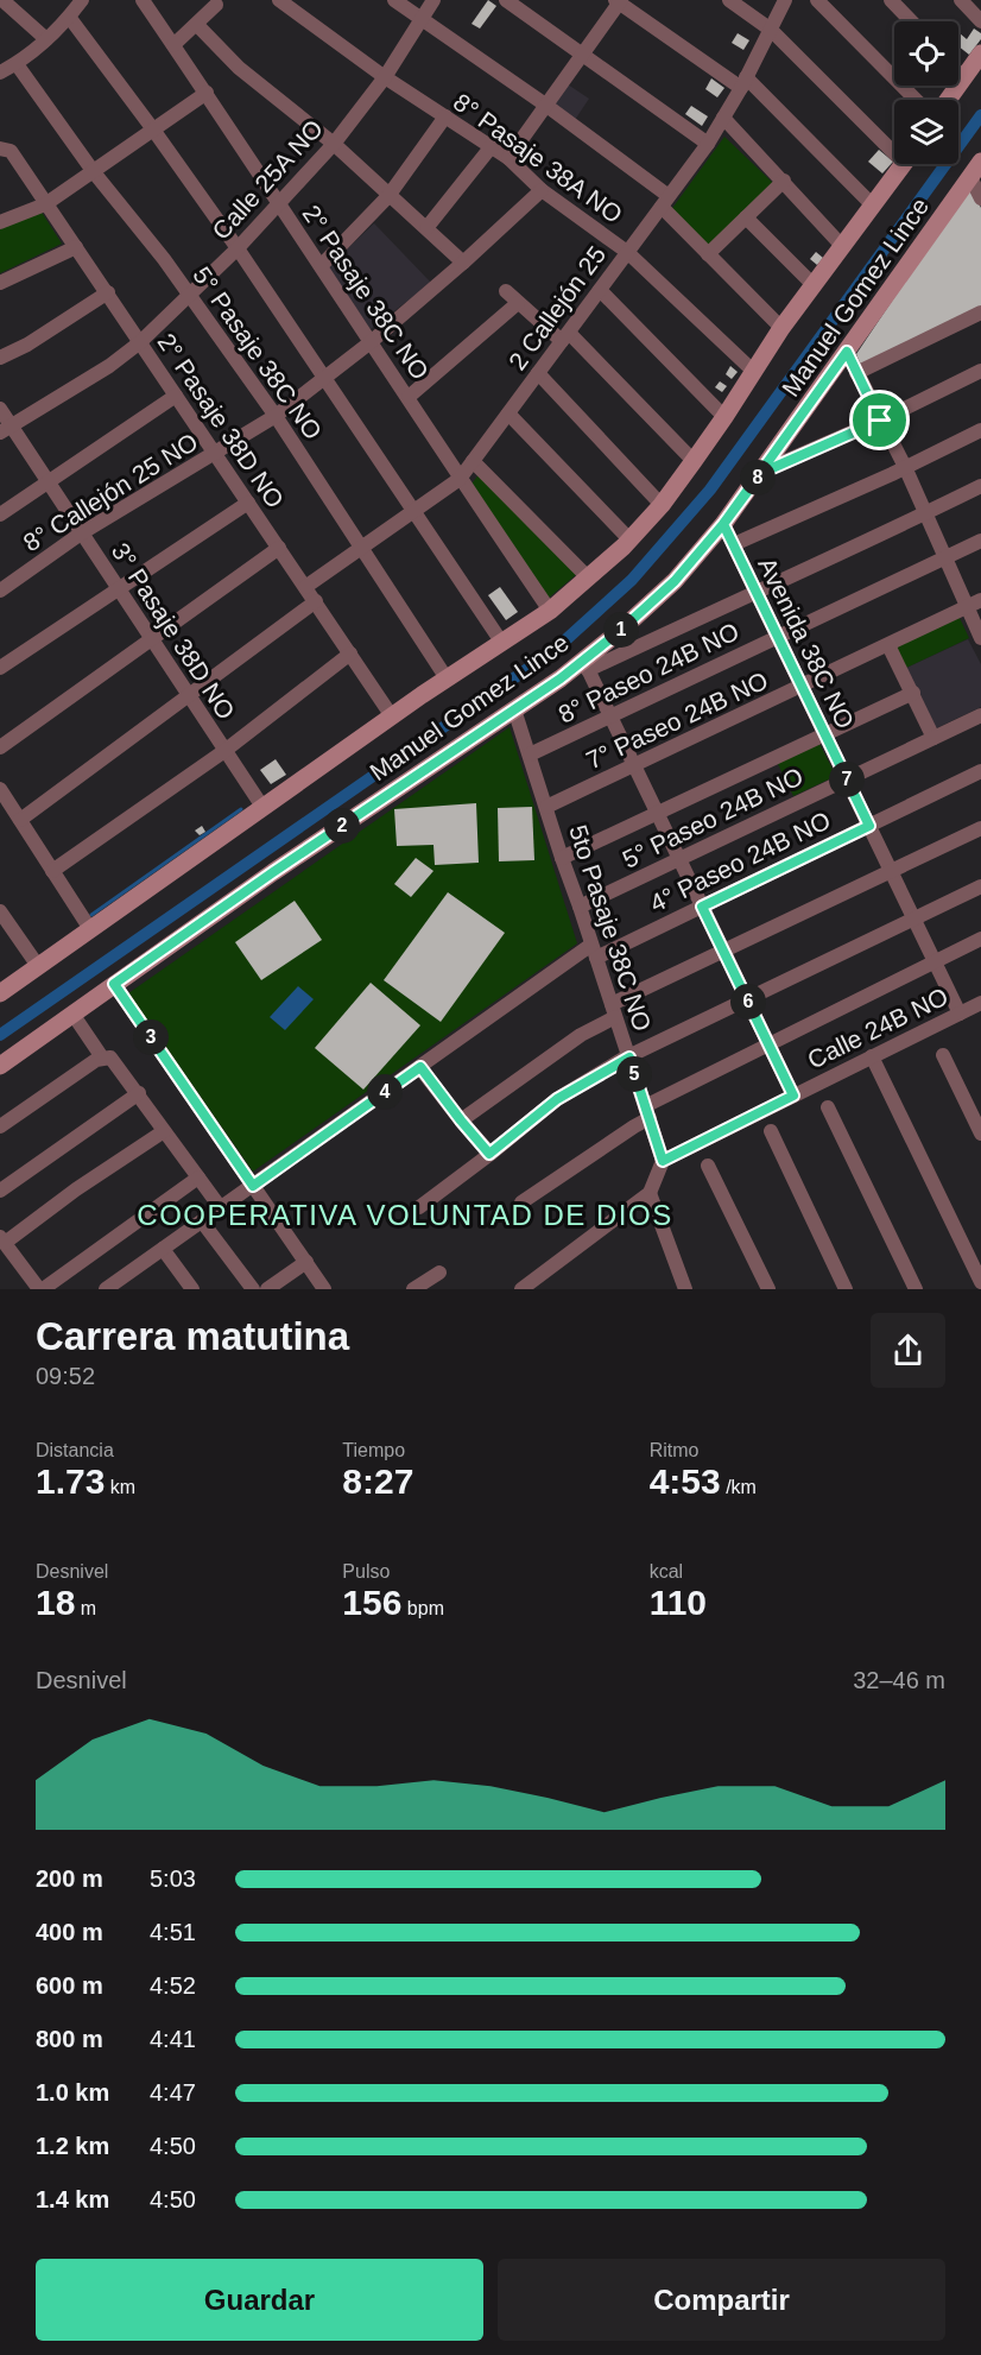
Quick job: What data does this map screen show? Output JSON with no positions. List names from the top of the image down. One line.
{"streets":{"main road":["Manuel Gomez Lince"],"street":["8° Pasaje 38A NO","Calle 25A NO","2° Pasaje 38C NO","2 Callejón 25","5° Pasaje 38C NO","2° Pasaje 38D NO","8° Callejón 25 NO","3° Pasaje 38D NO","Avenida 38C NO","8° Paseo 24B NO","7° Paseo 24B NO","5° Paseo 24B NO","4° Paseo 24B NO","5to Pasaje 38C NO","Calle 24B NO"]},"crossings":[["8° Pasaje 38A NO","Calle 25A NO"],["8° Pasaje 38A NO","Manuel Gomez Lince"],["8° Pasaje 38A NO","2 Callejón 25"],["8° Pasaje 38A NO","8° Callejón 25 NO"],["Calle 25A NO","2° Pasaje 38C NO"],["Calle 25A NO","5° Pasaje 38C NO"],["Calle 25A NO","2° Pasaje 38D NO"],["Calle 25A NO","3° Pasaje 38D NO"],["2° Pasaje 38C NO","Manuel Gomez Lince"],["2° Pasaje 38C NO","2 Callejón 25"],["2° Pasaje 38C NO","8° Callejón 25 NO"],["Manuel Gomez Lince","5° Pasaje 38C NO"],["Manuel Gomez Lince","2° Pasaje 38D NO"],["Manuel Gomez Lince","3° Pasaje 38D NO"],["Manuel Gomez Lince","Avenida 38C NO"],["Manuel Gomez Lince","5to Pasaje 38C NO"],["2 Callejón 25","5° Pasaje 38C NO"],["2 Callejón 25","2° Pasaje 38D NO"],["5° Pasaje 38C NO","8° Callejón 25 NO"],["2° Pasaje 38D NO","8° Callejón 25 NO"],["8° Callejón 25 NO","3° Pasaje 38D NO"],["Avenida 38C NO","8° Paseo 24B NO"],["Avenida 38C NO","7° Paseo 24B NO"],["Avenida 38C NO","5° Paseo 24B NO"],["Avenida 38C NO","4° Paseo 24B NO"],["Avenida 38C NO","Calle 24B NO"],["8° Paseo 24B NO","5to Pasaje 38C NO"],["7° Paseo 24B NO","5to Pasaje 38C NO"],["5° Paseo 24B NO","5to Pasaje 38C NO"],["4° Paseo 24B NO","5to Pasaje 38C NO"],["5to Pasaje 38C NO","Calle 24B NO"]],"districts":["COOPERATIVA VOLUNTAD DE DIOS"],"page":{"pins":["8","1","7","2","6","3","5","4"],"heading":["Carrera matutina","09:52"],"stats":[["Distancia","1.73 km"],["Tiempo","8:27"],["Ritmo","4:53 /km"],["Desnivel","18 m"],["Pulso","156 bpm"],["kcal","110"]],"chart":["Desnivel","32–46 m"],"list":[{"name":"200 m","note":"5:03"},{"name":"400 m","note":"4:51"},{"name":"600 m","note":"4:52"},{"name":"800 m","note":"4:41"},{"name":"1.0 km","note":"4:47"},{"name":"1.2 km","note":"4:50"},{"name":"1.4 km","note":"4:50"}],"buttons":["Guardar","Compartir"]}}
